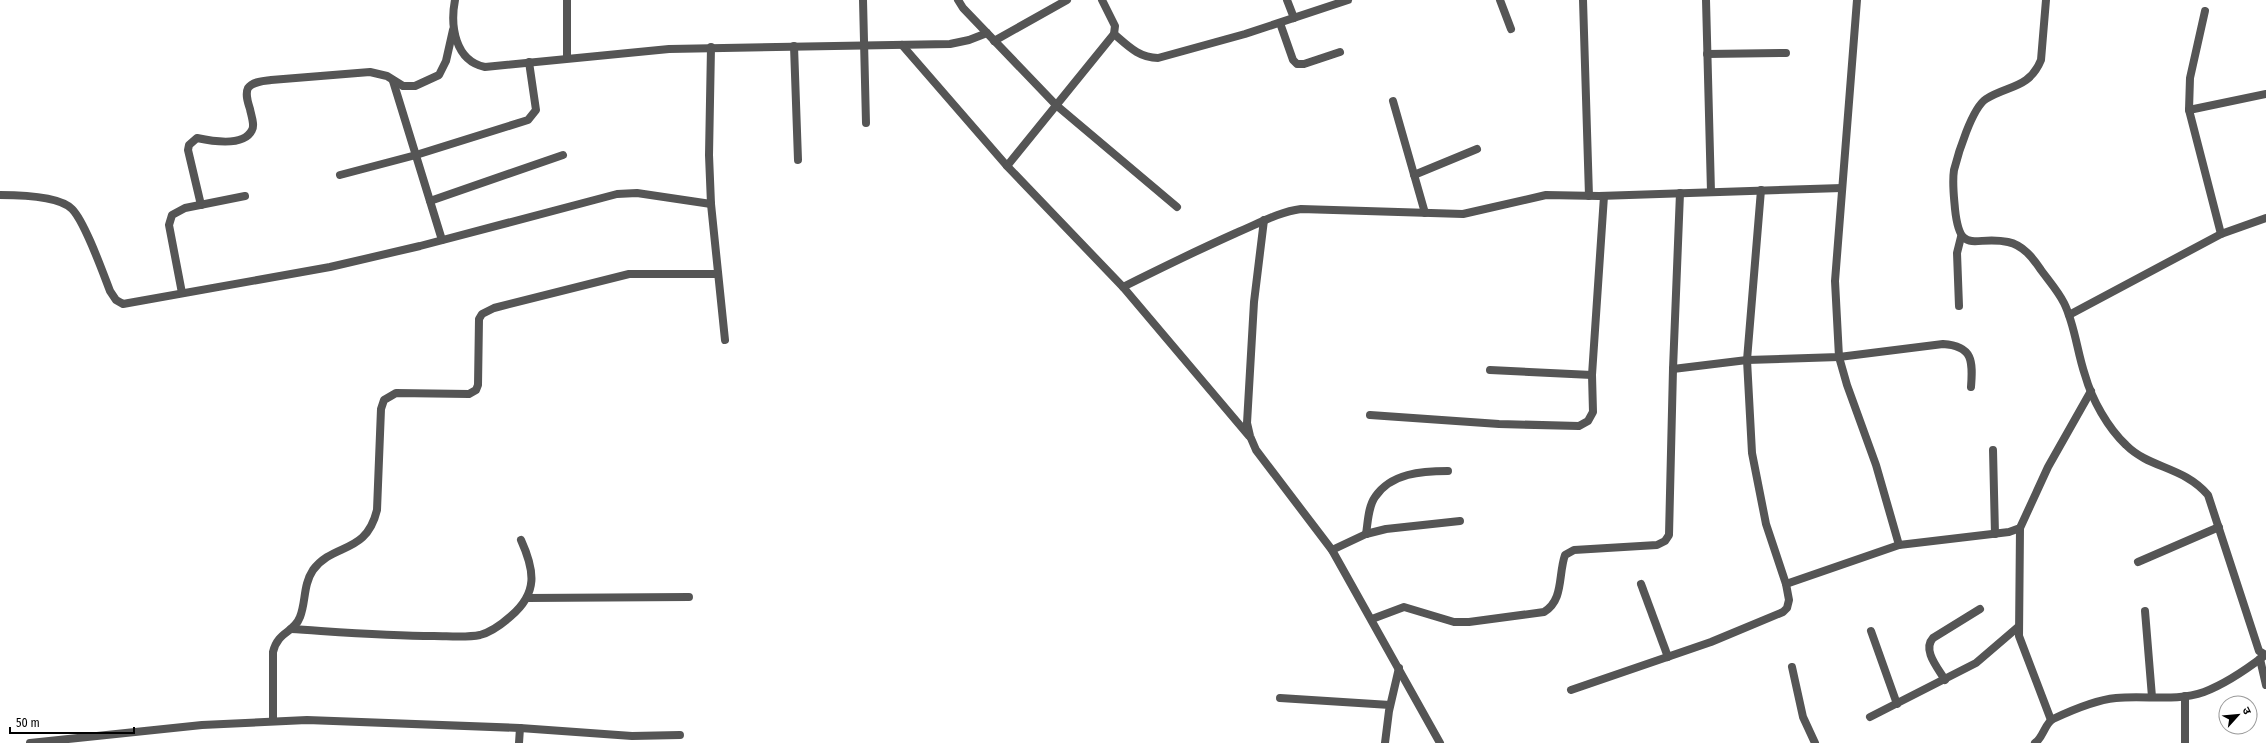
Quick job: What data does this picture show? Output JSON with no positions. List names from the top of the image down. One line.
{"scale_bar":"50 m","north":"top right"}
